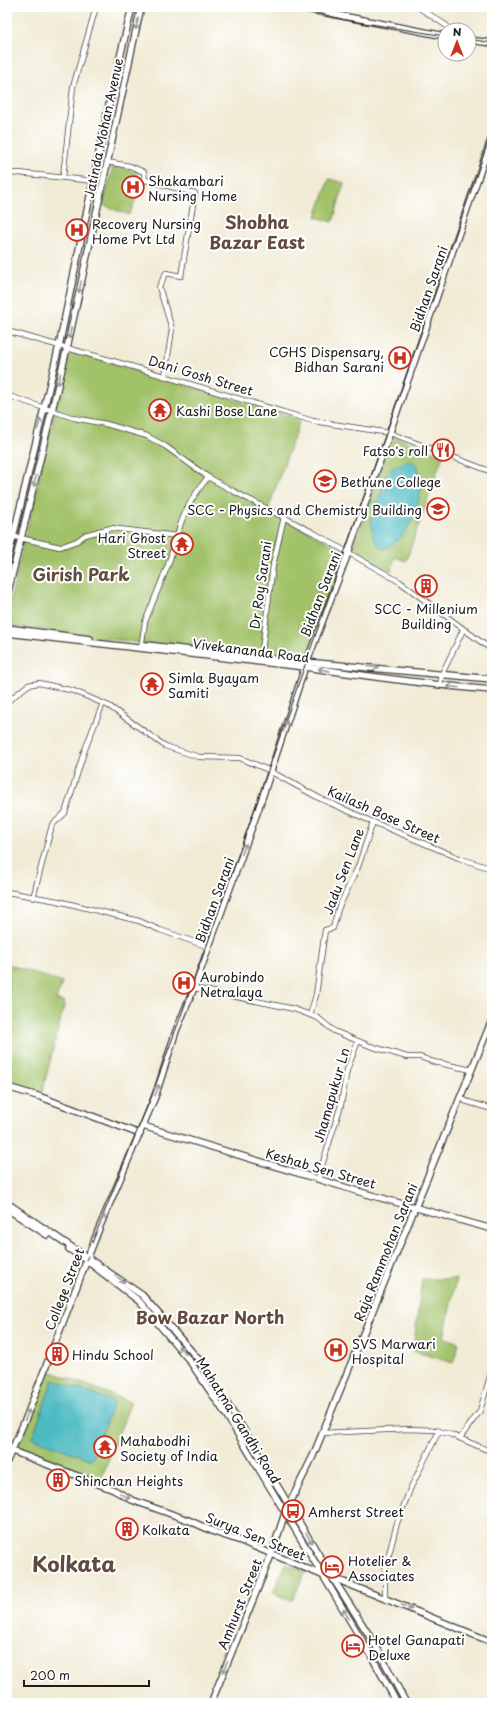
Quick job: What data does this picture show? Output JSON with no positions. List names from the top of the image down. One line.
{"streets":{"main road":["Jatinda Mohan Avenue","Bidhan Sarani","Vivekananda Road","Keshab Sen Street","Raja Rammohan Sarani","College Street","Mahatma Gandhi Road","Surya Sen Street","Amhurst Street"],"street":["Dani Gosh Street","Dr Roy Sarani","Kailash Bose Street","Jadu Sen Lane","Jhamapukur Ln"]},"crossings":[["Jatinda Mohan Avenue","Dani Gosh Street"],["Bidhan Sarani","Dani Gosh Street"],["Bidhan Sarani","Vivekananda Road"],["Bidhan Sarani","Kailash Bose Street"],["Bidhan Sarani","Keshab Sen Street"],["Bidhan Sarani","College Street"],["Dr Roy Sarani","Vivekananda Road"],["Kailash Bose Street","Jadu Sen Lane"],["Jhamapukur Ln","Keshab Sen Street"],["Keshab Sen Street","Raja Rammohan Sarani"],["Keshab Sen Street","College Street"],["Raja Rammohan Sarani","Mahatma Gandhi Road"],["Raja Rammohan Sarani","Amhurst Street"],["College Street","Mahatma Gandhi Road"],["College Street","Surya Sen Street"],["Mahatma Gandhi Road","Surya Sen Street"],["Mahatma Gandhi Road","Amhurst Street"],["Surya Sen Street","Amhurst Street"]],"one_way":["Bidhan Sarani","College Street","Surya Sen Street","Amhurst Street"],"districts":["Shobha Bazar East","Girish Park","Bow Bazar North","Kolkata"],"places":{"hospital":["Shakambari Nursing Home","Recovery Nursing Home Pvt Ltd","CGHS Dispensary, Bidhan Sarani","Aurobindo Netralaya","SVS Marwari Hospital"],"temple":["Kashi Bose Lane","Hari Ghost Street","Simla Byayam Samiti","Mahabodhi Society of India"],"restaurant":["Fatso's roll"],"school or university":["Bethune College","SCC - Physics and Chemistry Building"],"building":["SCC - Millenium Building","Hindu School","Shinchan Heights","Kolkata"],"bus stop":["Amherst Street"],"hotel":["Hotelier & Associates","Hotel Ganapati Deluxe"]},"scale_bar":"200 m","north":"top"}
